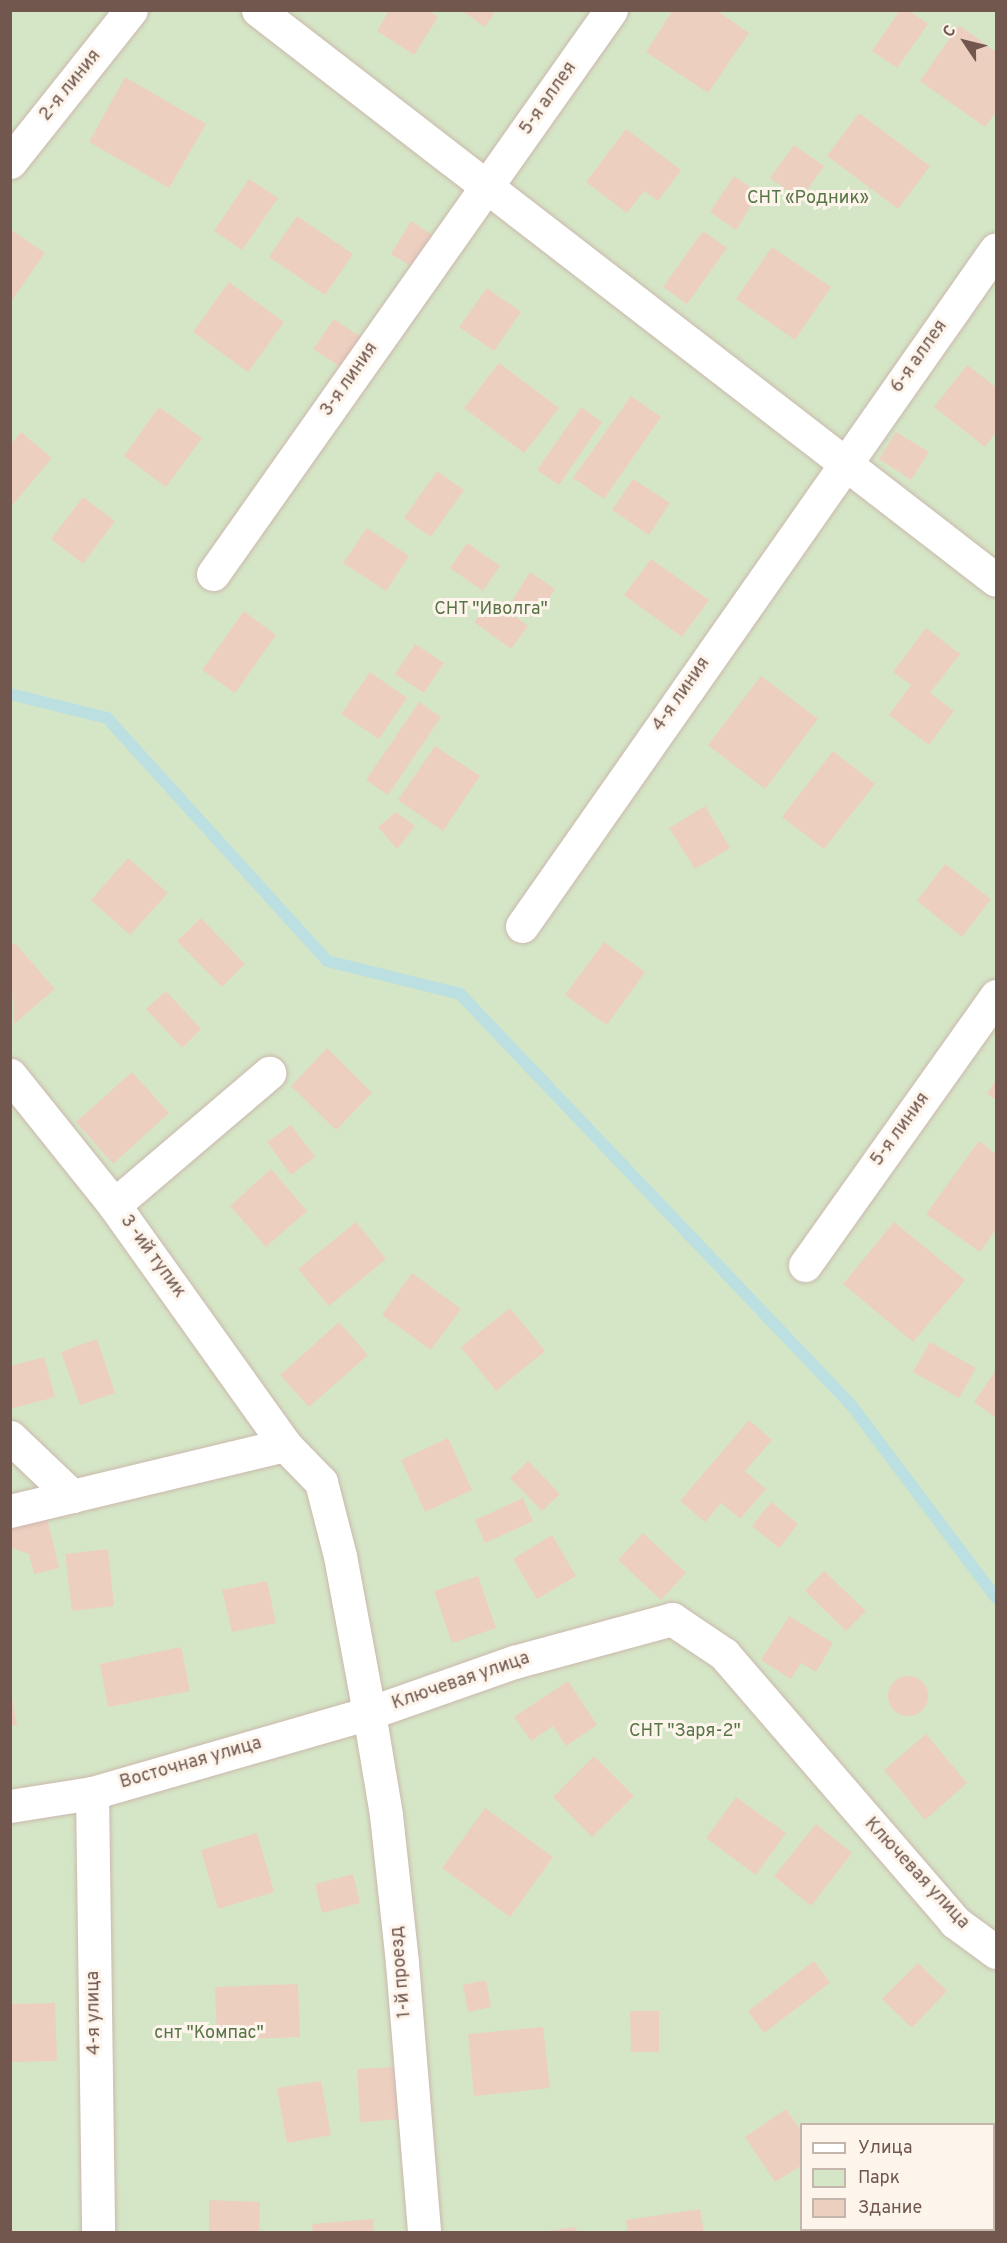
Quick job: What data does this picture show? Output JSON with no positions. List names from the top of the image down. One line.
{"streets":{"street":["2-я линия","5-я аллея","6-я аллея","3-я линия","4-я линия","5-я линия","3 -ий тупик","Ключевая улица","Восточная улица","1-й проезд","4-я улица"]},"crossings":[["5-я аллея","3-я линия"],["6-я аллея","4-я линия"],["3 -ий тупик","Ключевая улица"],["Ключевая улица","Восточная улица"],["Ключевая улица","1-й проезд"],["Восточная улица","1-й проезд"],["Восточная улица","4-я улица"]],"parks":["СНТ «Родник»","СНТ \"Иволга\"","СНТ \"Заря-2\"","снт \"Компас\""],"legend":["Улица","Парк","Здание"],"north":"top left"}
